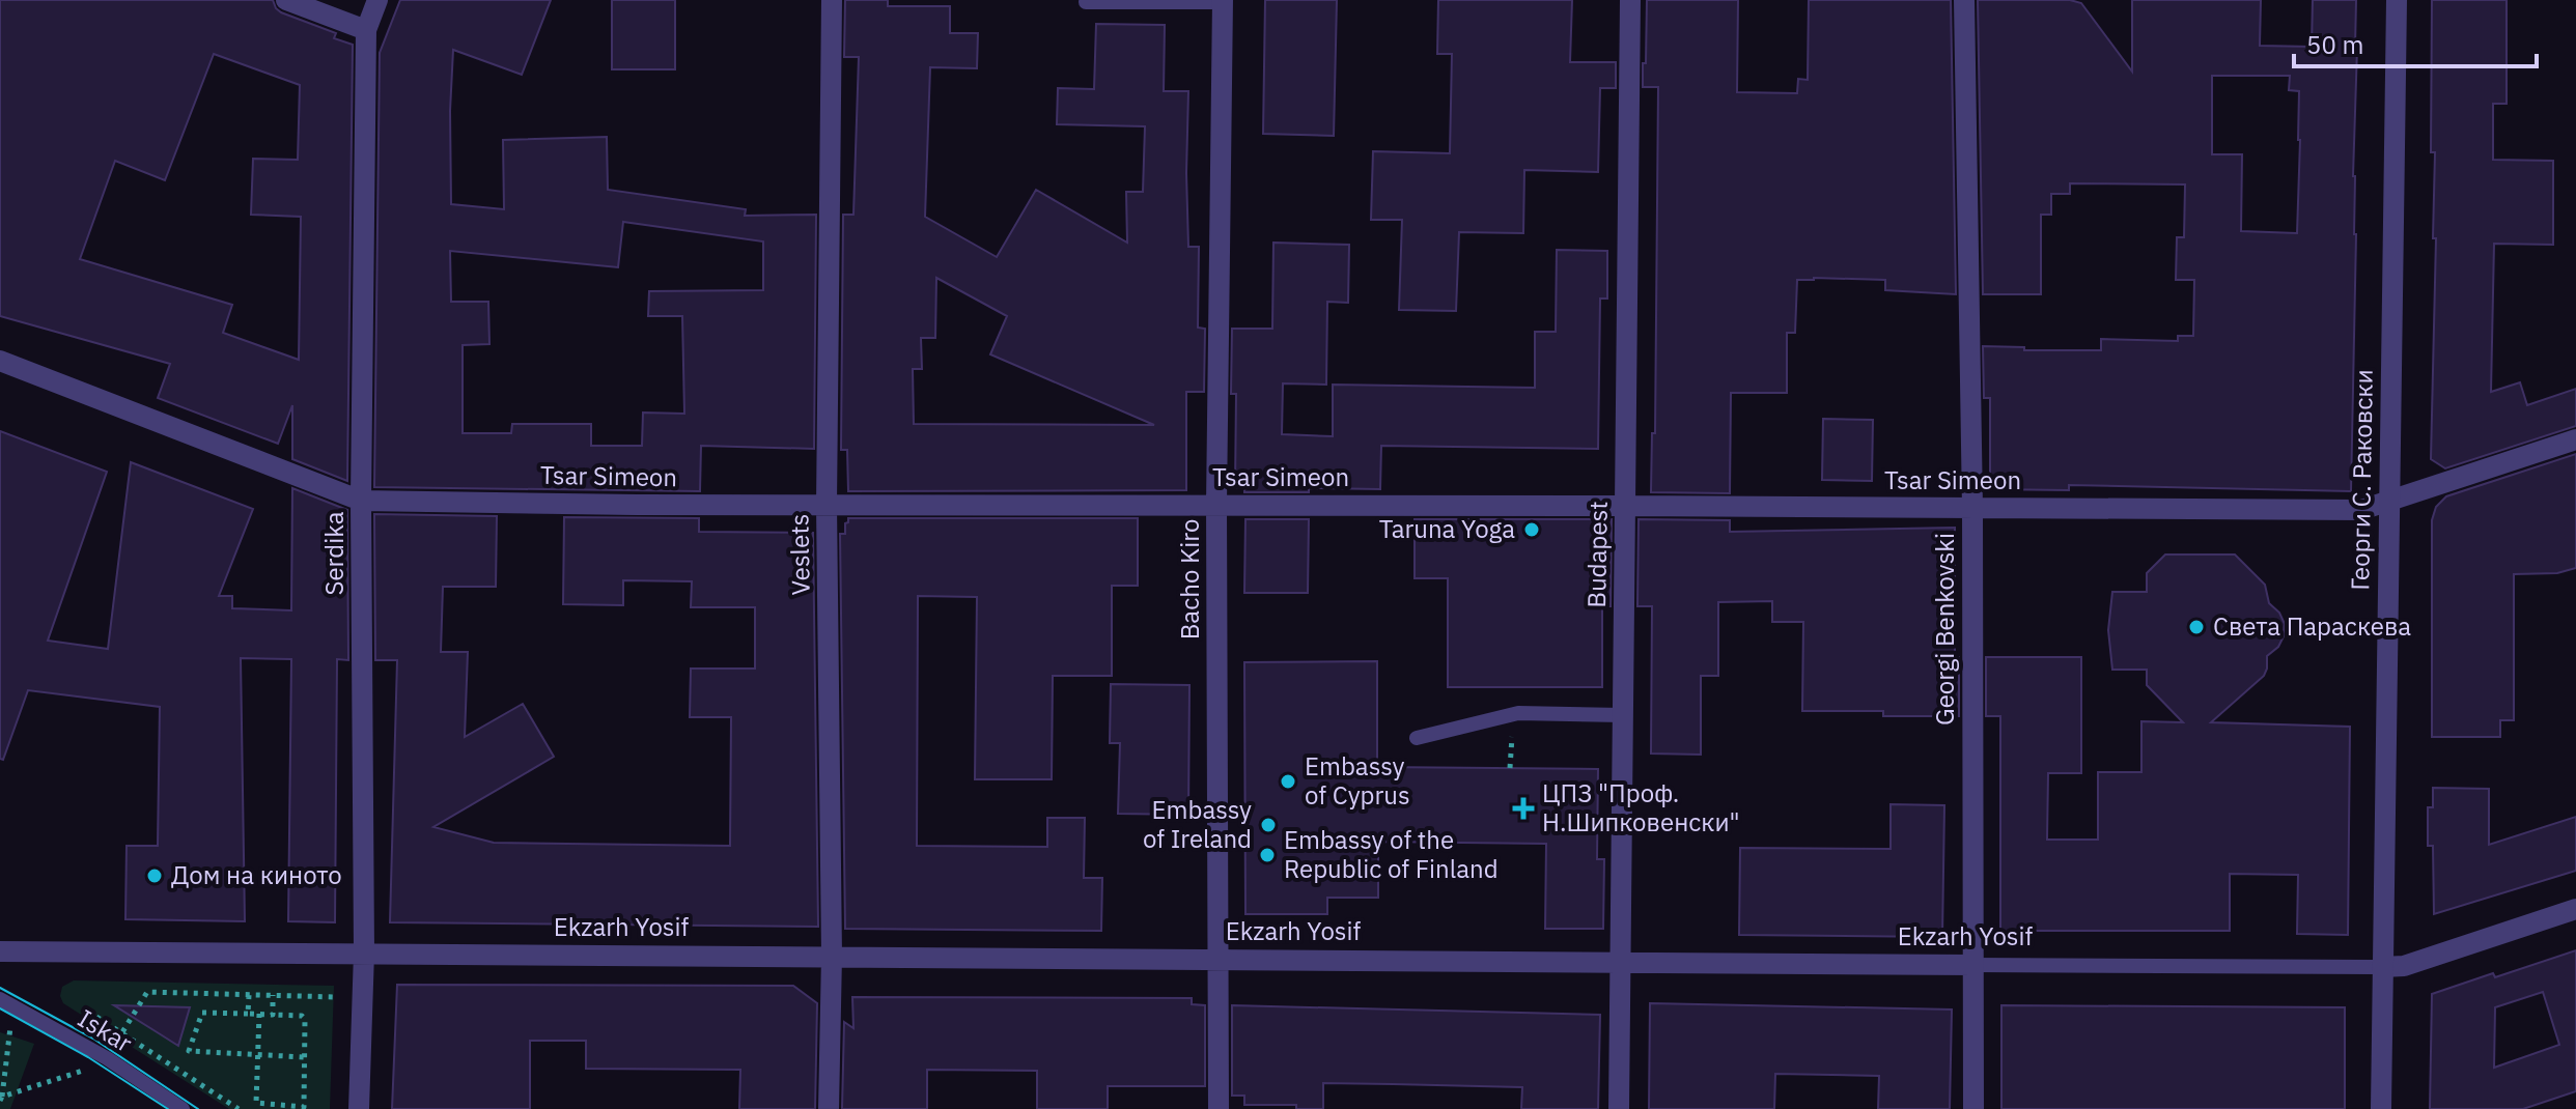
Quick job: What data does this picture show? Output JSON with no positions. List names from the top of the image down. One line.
{"streets":{"street":["Tsar Simeon","Георги С. Раковски","Serdika","Veslets","Budapest","Bacho Kiro","Georgi Benkovski","Ekzarh Yosif"],"lane":["Iskar"]},"crossings":[["Tsar Simeon","Георги С. Раковски"],["Tsar Simeon","Serdika"],["Tsar Simeon","Veslets"],["Tsar Simeon","Budapest"],["Tsar Simeon","Bacho Kiro"],["Tsar Simeon","Georgi Benkovski"],["Георги С. Раковски","Ekzarh Yosif"],["Serdika","Ekzarh Yosif"],["Veslets","Ekzarh Yosif"],["Budapest","Ekzarh Yosif"],["Bacho Kiro","Ekzarh Yosif"],["Georgi Benkovski","Ekzarh Yosif"]],"places":{"other":["Taruna Yoga","Света Параскева","Embassy of Cyprus","Embassy of Ireland","Embassy of the Republic of Finland","Дом на киното"],"health":["ЦПЗ \"Проф. Н.Шипковенски\""]},"scale_bar":"50 m"}
